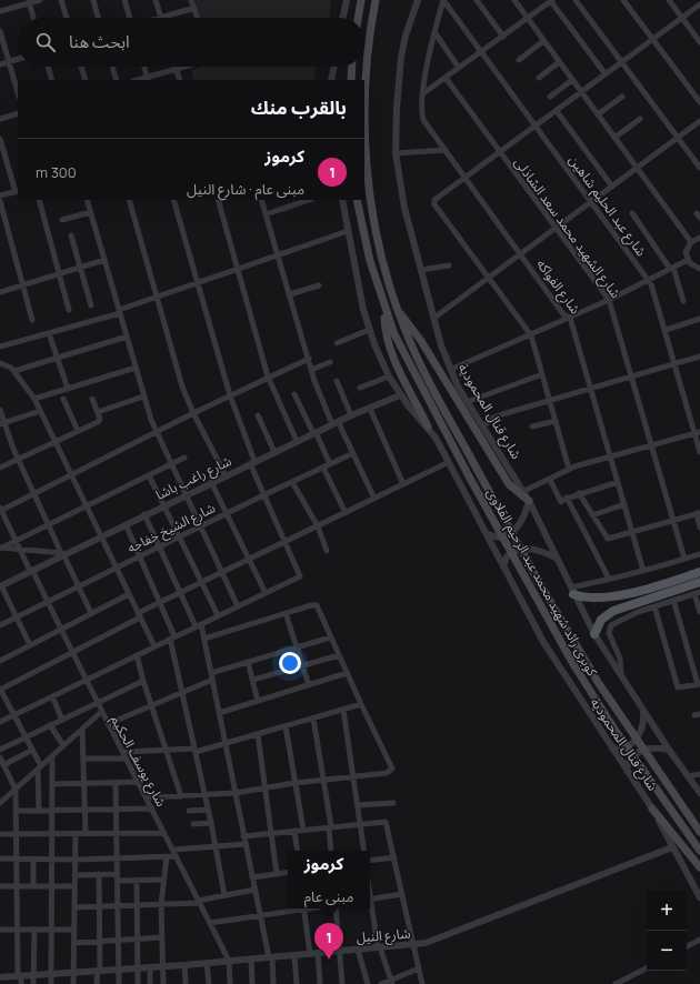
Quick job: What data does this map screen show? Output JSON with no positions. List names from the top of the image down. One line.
{"streets":{"main road":["كوبرى رائد شهيد محمد عبد الرحيم القلاوى"],"street":["شارع عبد الحليم شاهين","شارع الشهيد محمد سعد الشاذلى","شارع الفواكه","شارع قنال المحمودية","شارع راغب باشا","شارع الشيخ خفاجه","شارع يوسف الحكيم","شارع النيل"]},"crossings":[["شارع عبد الحليم شاهين","شارع الفواكه"],["شارع قنال المحمودية","شارع راغب باشا"],["شارع قنال المحمودية","شارع النيل"],["شارع راغب باشا","شارع يوسف الحكيم"],["شارع الشيخ خفاجه","شارع يوسف الحكيم"],["شارع يوسف الحكيم","شارع النيل"]],"page":{"search":"ابحث هنا","heading":"بالقرب منك","list":[{"mark":"1","name":"كرموز","note":"مبنى عام · شارع النيل","value":"300 m"}],"popup":["كرموز","مبنى عام"],"map_buttons":["+","−"],"pins":"1"}}
